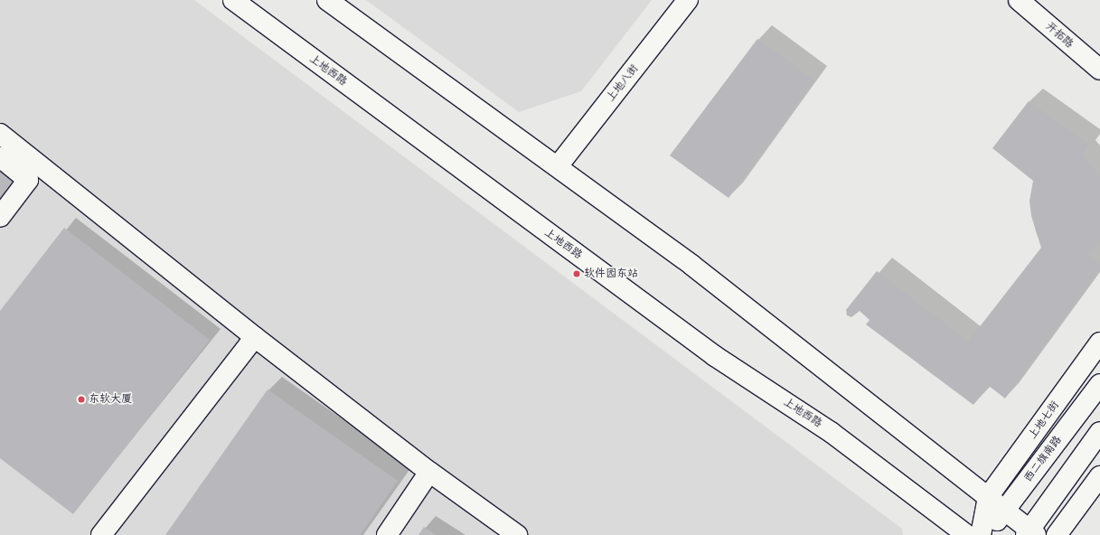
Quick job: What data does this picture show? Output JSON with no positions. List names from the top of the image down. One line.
{"streets":{"main road":["开拓路","上地西路","上地八街","上地七街","西二旗南路"]},"places":["软件园东站","东软大厦"]}
